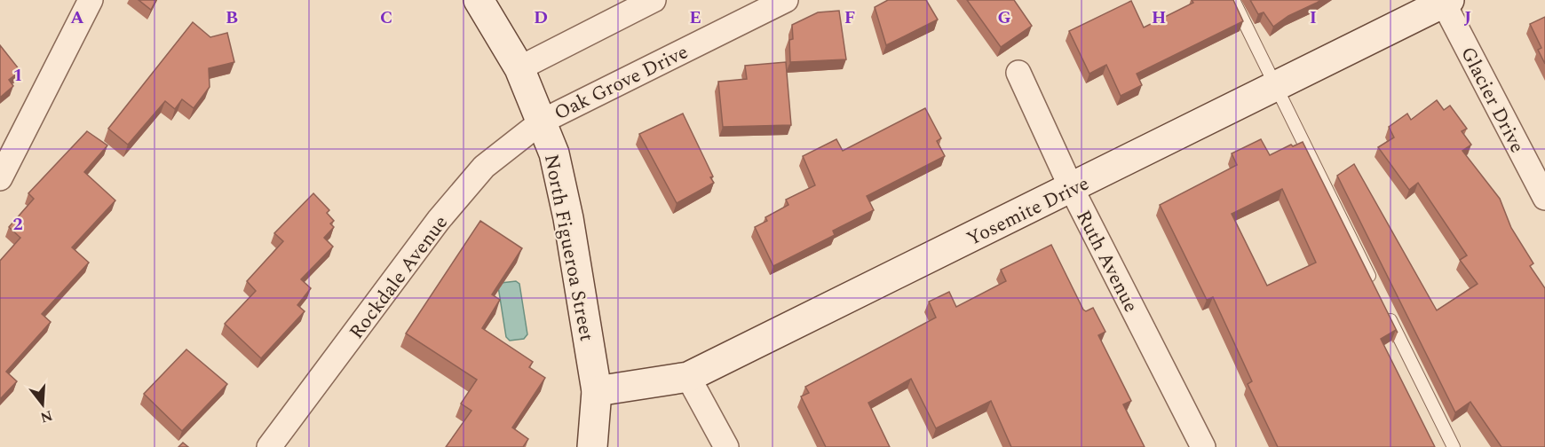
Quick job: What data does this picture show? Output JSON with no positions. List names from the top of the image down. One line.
{"streets":{"street":["Oak Grove Drive","Glacier Drive","Yosemite Drive","North Figueroa Street","Ruth Avenue","Rockdale Avenue"]},"crossings":[["Oak Grove Drive","North Figueroa Street"],["Oak Grove Drive","Rockdale Avenue"],["Glacier Drive","Yosemite Drive"],["Yosemite Drive","North Figueroa Street"],["Yosemite Drive","Ruth Avenue"],["North Figueroa Street","Rockdale Avenue"]],"north":"bottom","grid":{"columns":["A","B","C","D","E","F","G","H","I","J"],"rows":["1","2"]}}
